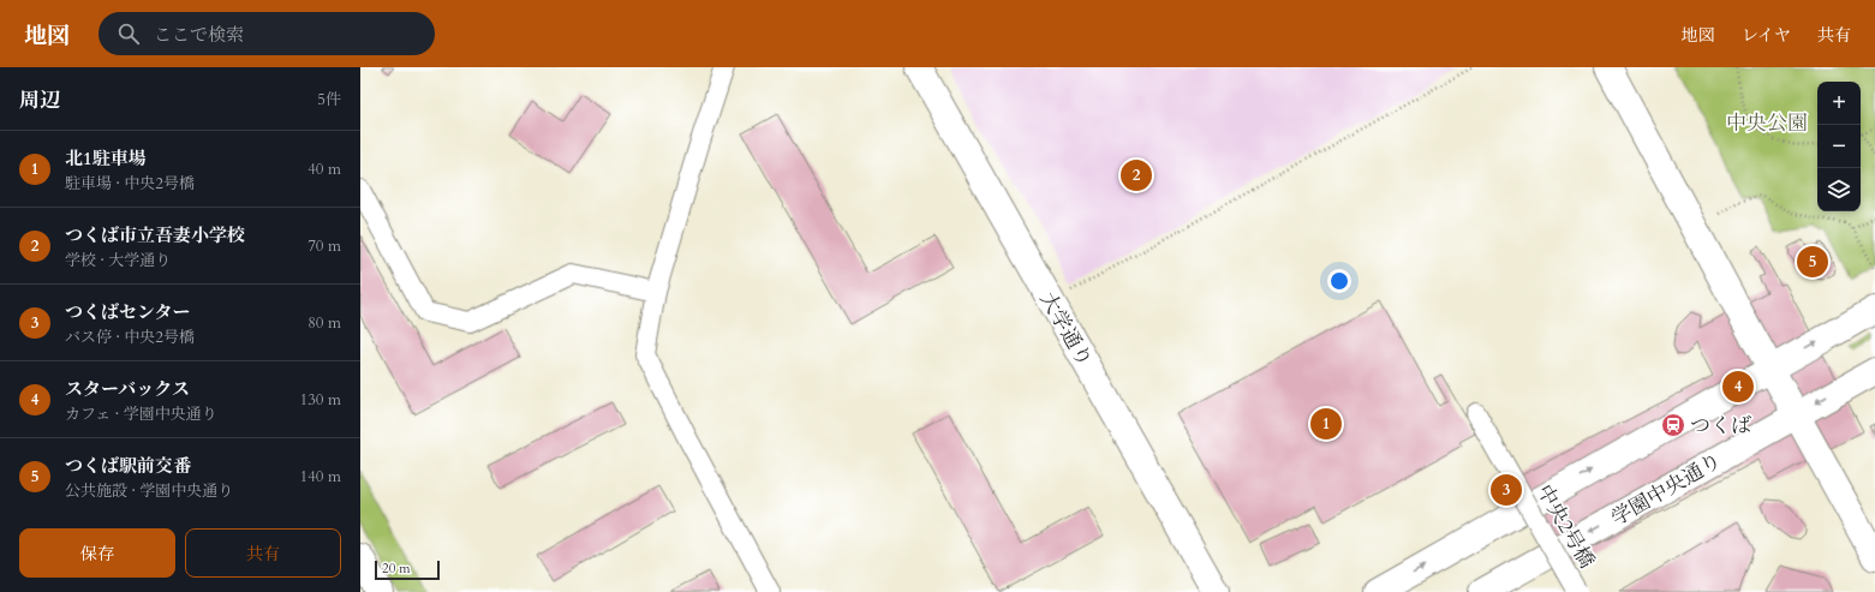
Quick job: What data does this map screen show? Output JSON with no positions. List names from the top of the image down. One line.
{"streets":{"main road":["大学通り","学園中央通り"],"street":["中央2号橋"]},"parks":["中央公園"],"places":{"station":["つくば"]},"scale_bar":"20 m","page":{"header":"地図","search":"ここで検索","nav":["地図","レイヤ","共有"],"heading":["周辺","5件"],"map_buttons":["+","−"],"list":[{"mark":"1","name":"北1駐車場","note":"駐車場 · 中央2号橋","value":"40 m"},{"mark":"2","name":"つくば市立吾妻小学校","note":"学校 · 大学通り","value":"70 m"},{"mark":"3","name":"つくばセンター","note":"バス停 · 中央2号橋","value":"80 m"},{"mark":"4","name":"スターバックス","note":"カフェ · 学園中央通り","value":"130 m"},{"mark":"5","name":"つくば駅前交番","note":"公共施設 · 学園中央通り","value":"140 m"}],"pins":["2","5","4","1","3"],"buttons":["保存","共有"],"scale":"20 m"}}
